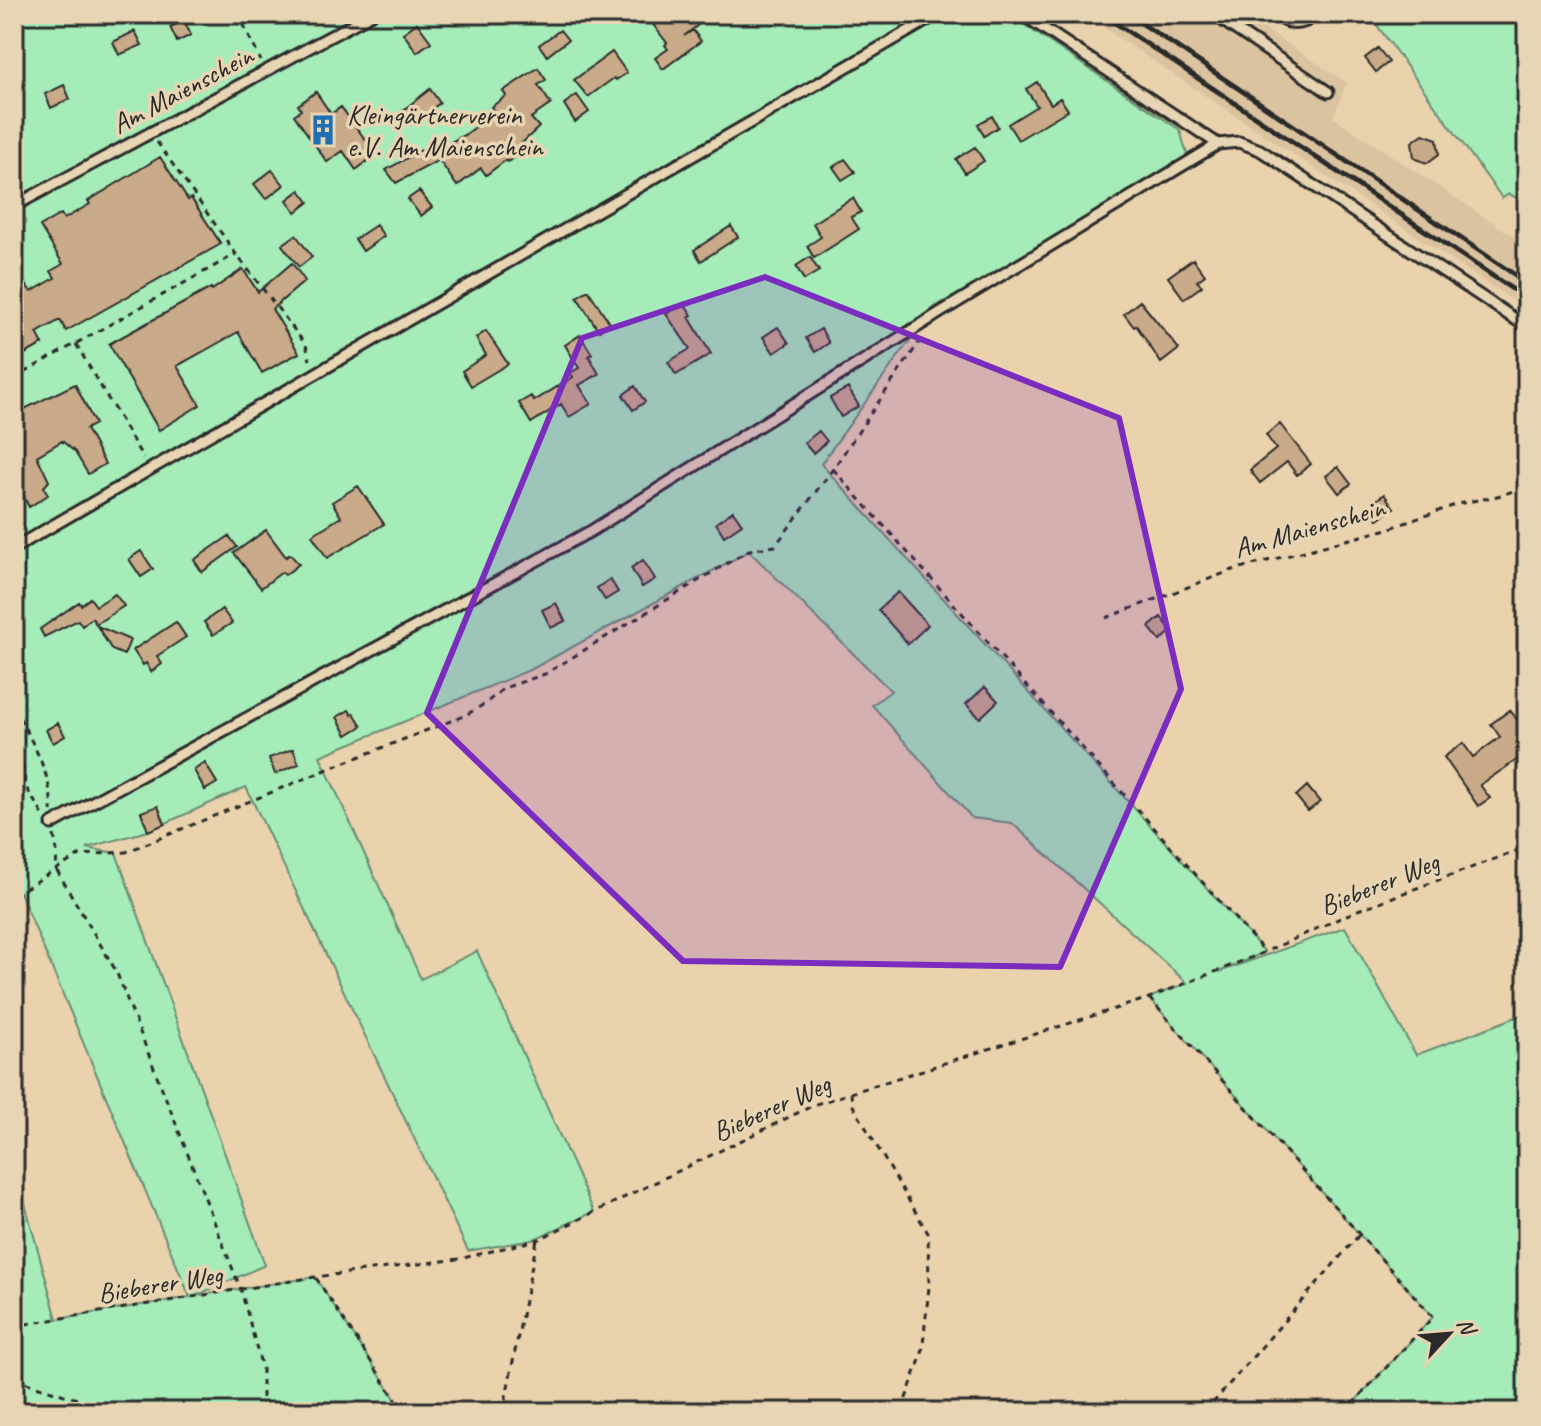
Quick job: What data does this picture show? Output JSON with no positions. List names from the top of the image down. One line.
{"streets":{"lane":["Am Maienschein"],"path":["Bieberer Weg"]},"places":{"building":["Kleingärtnerverein e.V. Am Maienschein"]},"north":"top right"}
